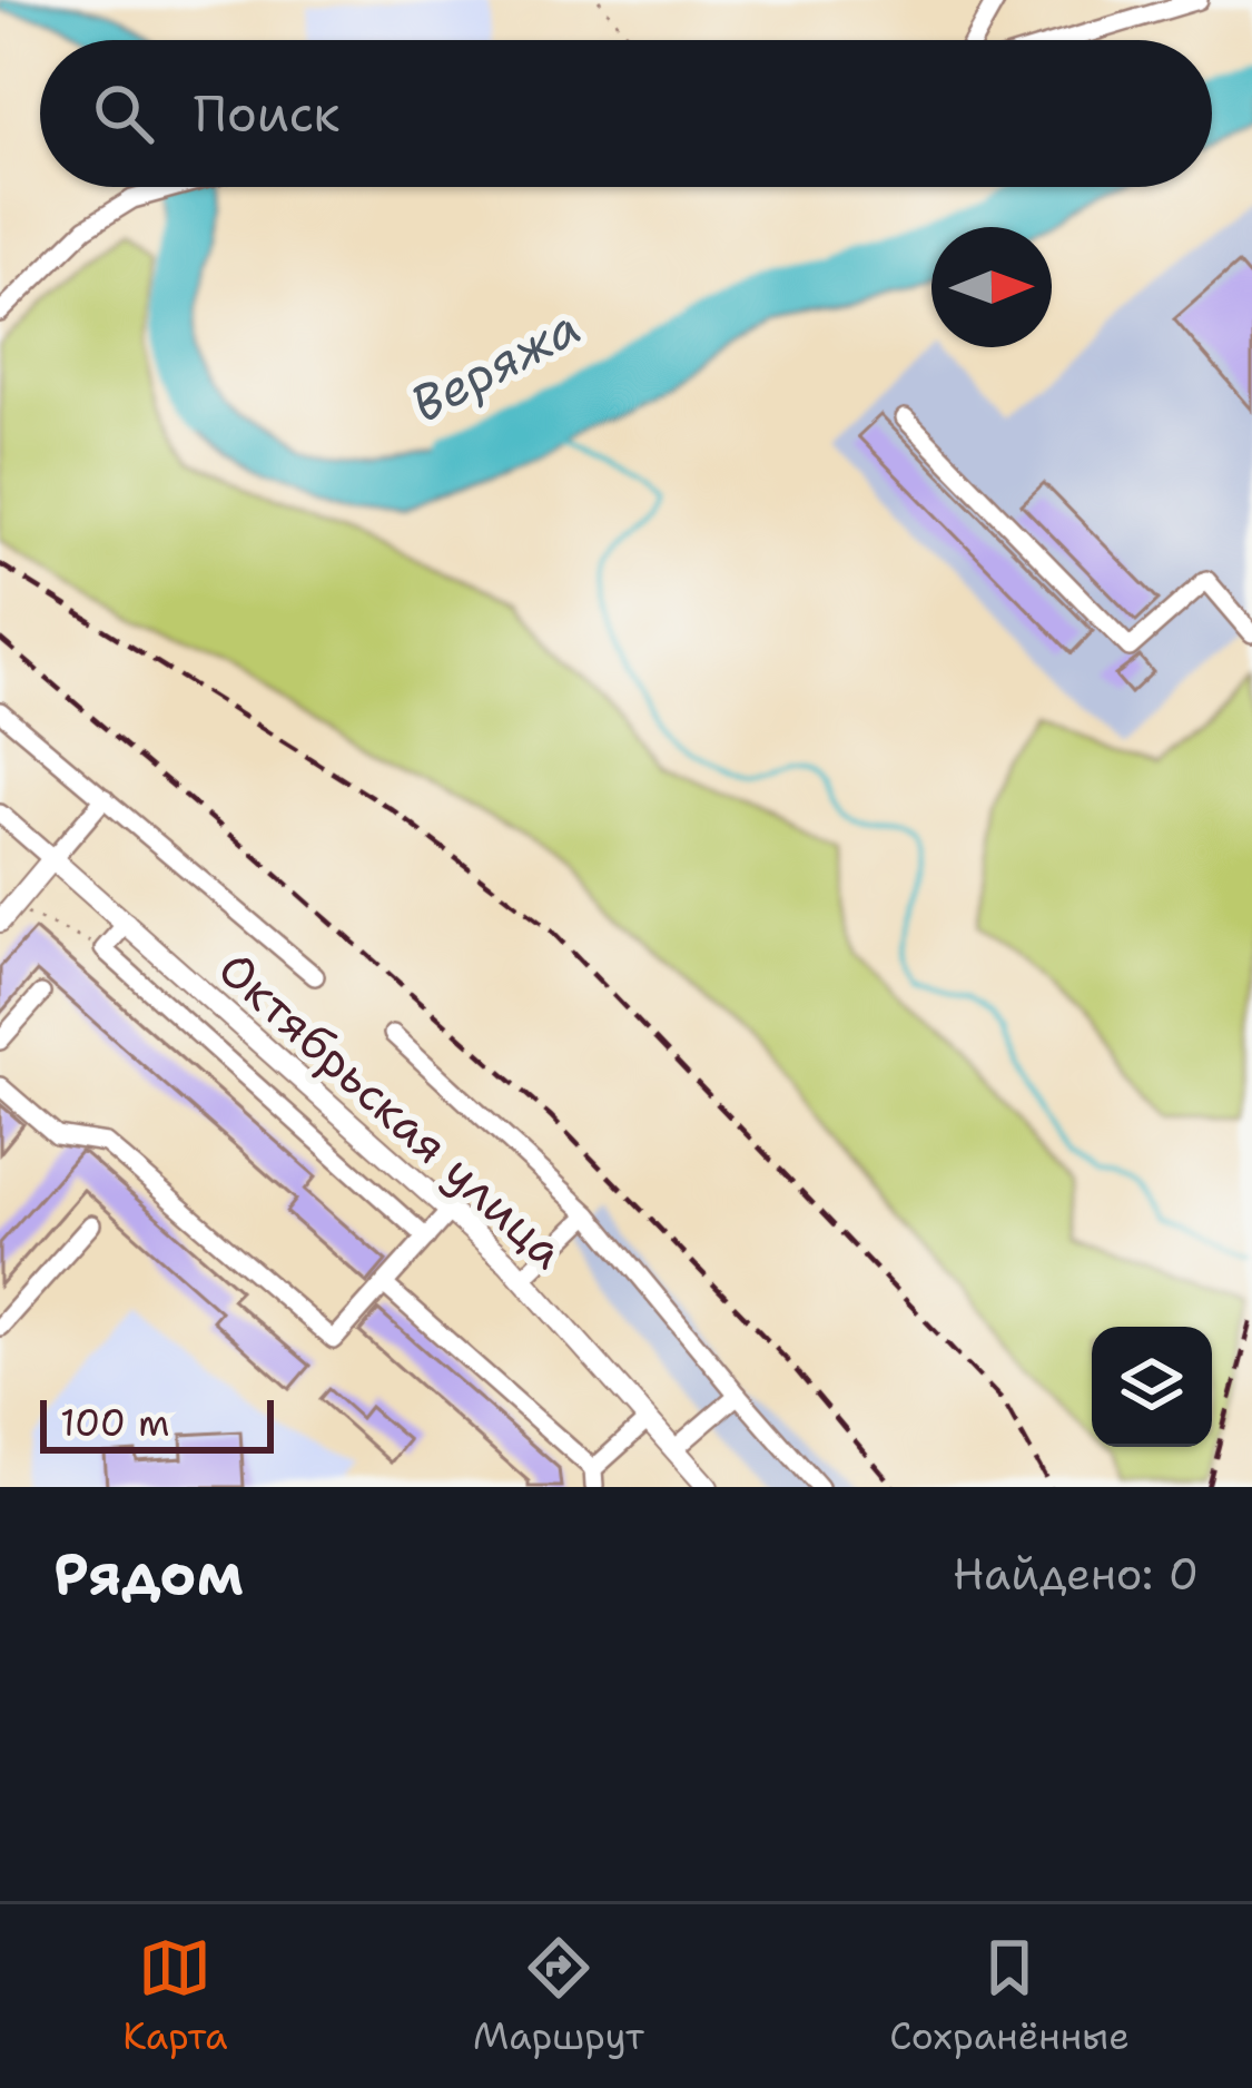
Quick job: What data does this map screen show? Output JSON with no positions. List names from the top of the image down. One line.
{"streets":{"main road":["Октябрьская улица"]},"water":["Веряжа"],"scale_bar":"100 m","north":"right","page":{"search":"Поиск","scale":"100 m","heading":["Рядом","Найдено: 0"],"nav":["Карта","Маршрут","Сохранённые"]}}
